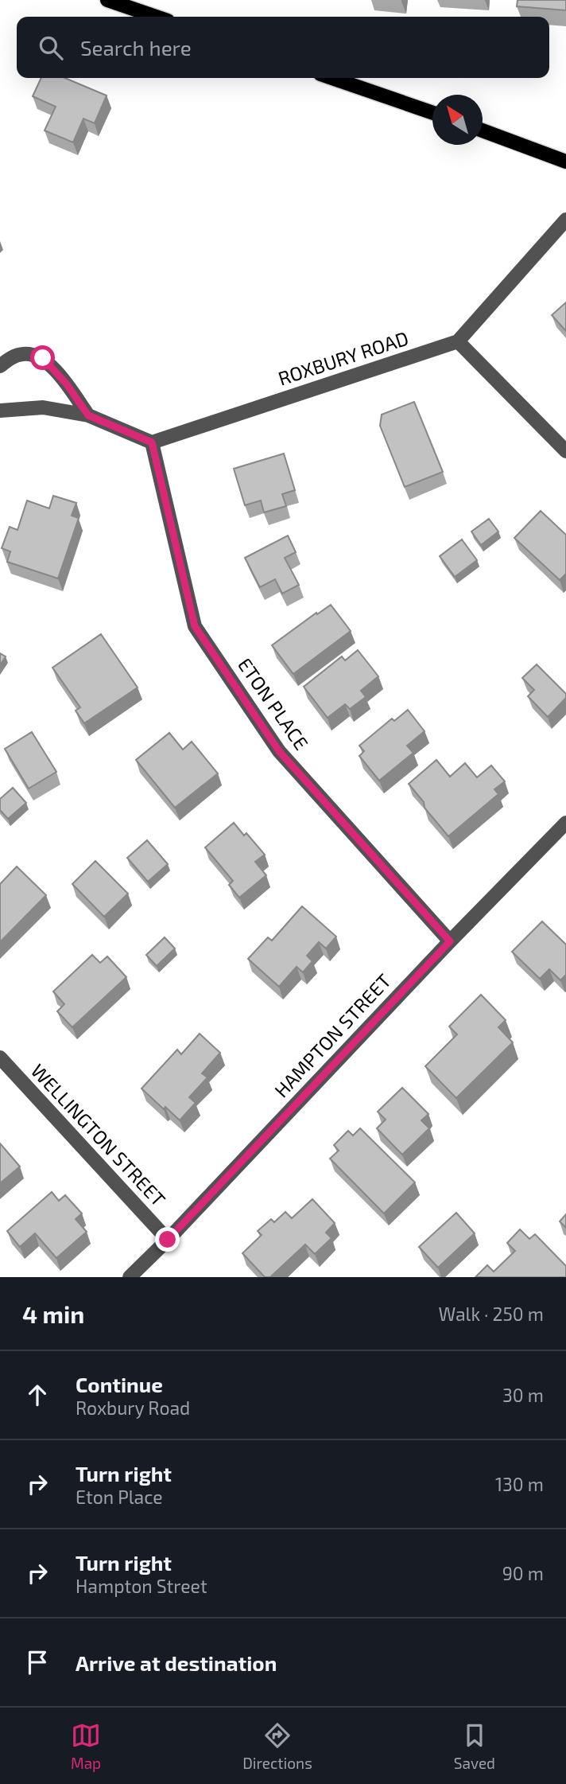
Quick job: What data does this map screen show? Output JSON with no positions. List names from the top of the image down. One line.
{"streets":{"street":["ROXBURY ROAD","ETON PLACE","HAMPTON STREET","WELLINGTON STREET"]},"crossings":[["ROXBURY ROAD","ETON PLACE"],["ETON PLACE","HAMPTON STREET"],["HAMPTON STREET","WELLINGTON STREET"]],"north":"top left","page":{"search":"Search here","heading":["4 min","Walk · 250 m"],"list":[["Continue","Roxbury Road","30 m"],["Turn right","Eton Place","130 m"],["Turn right","Hampton Street","90 m"],"Arrive at destination"],"nav":["Map","Directions","Saved"]}}
